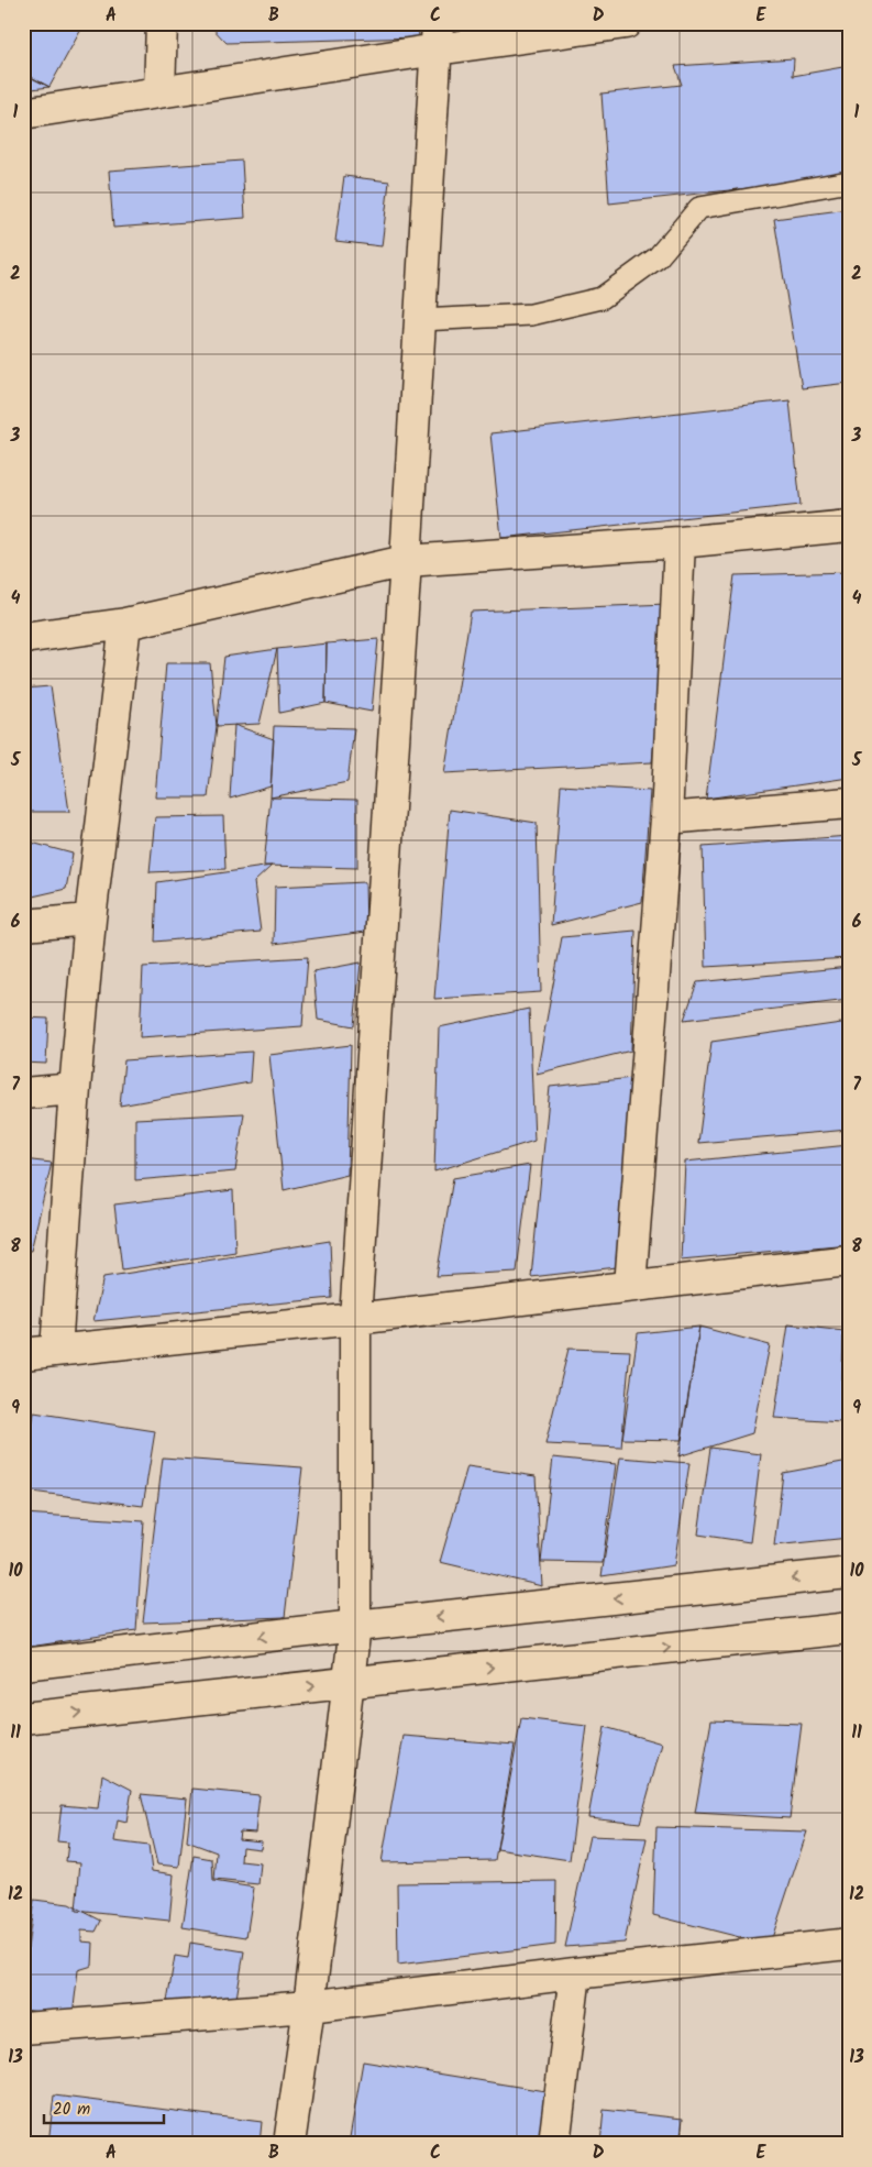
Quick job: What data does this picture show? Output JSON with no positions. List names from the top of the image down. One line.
{"scale_bar":"20 m","grid":{"columns":["A","B","C","D","E"],"rows":["1","2","3","4","5","6","7","8","9","10","11","12","13"]}}
